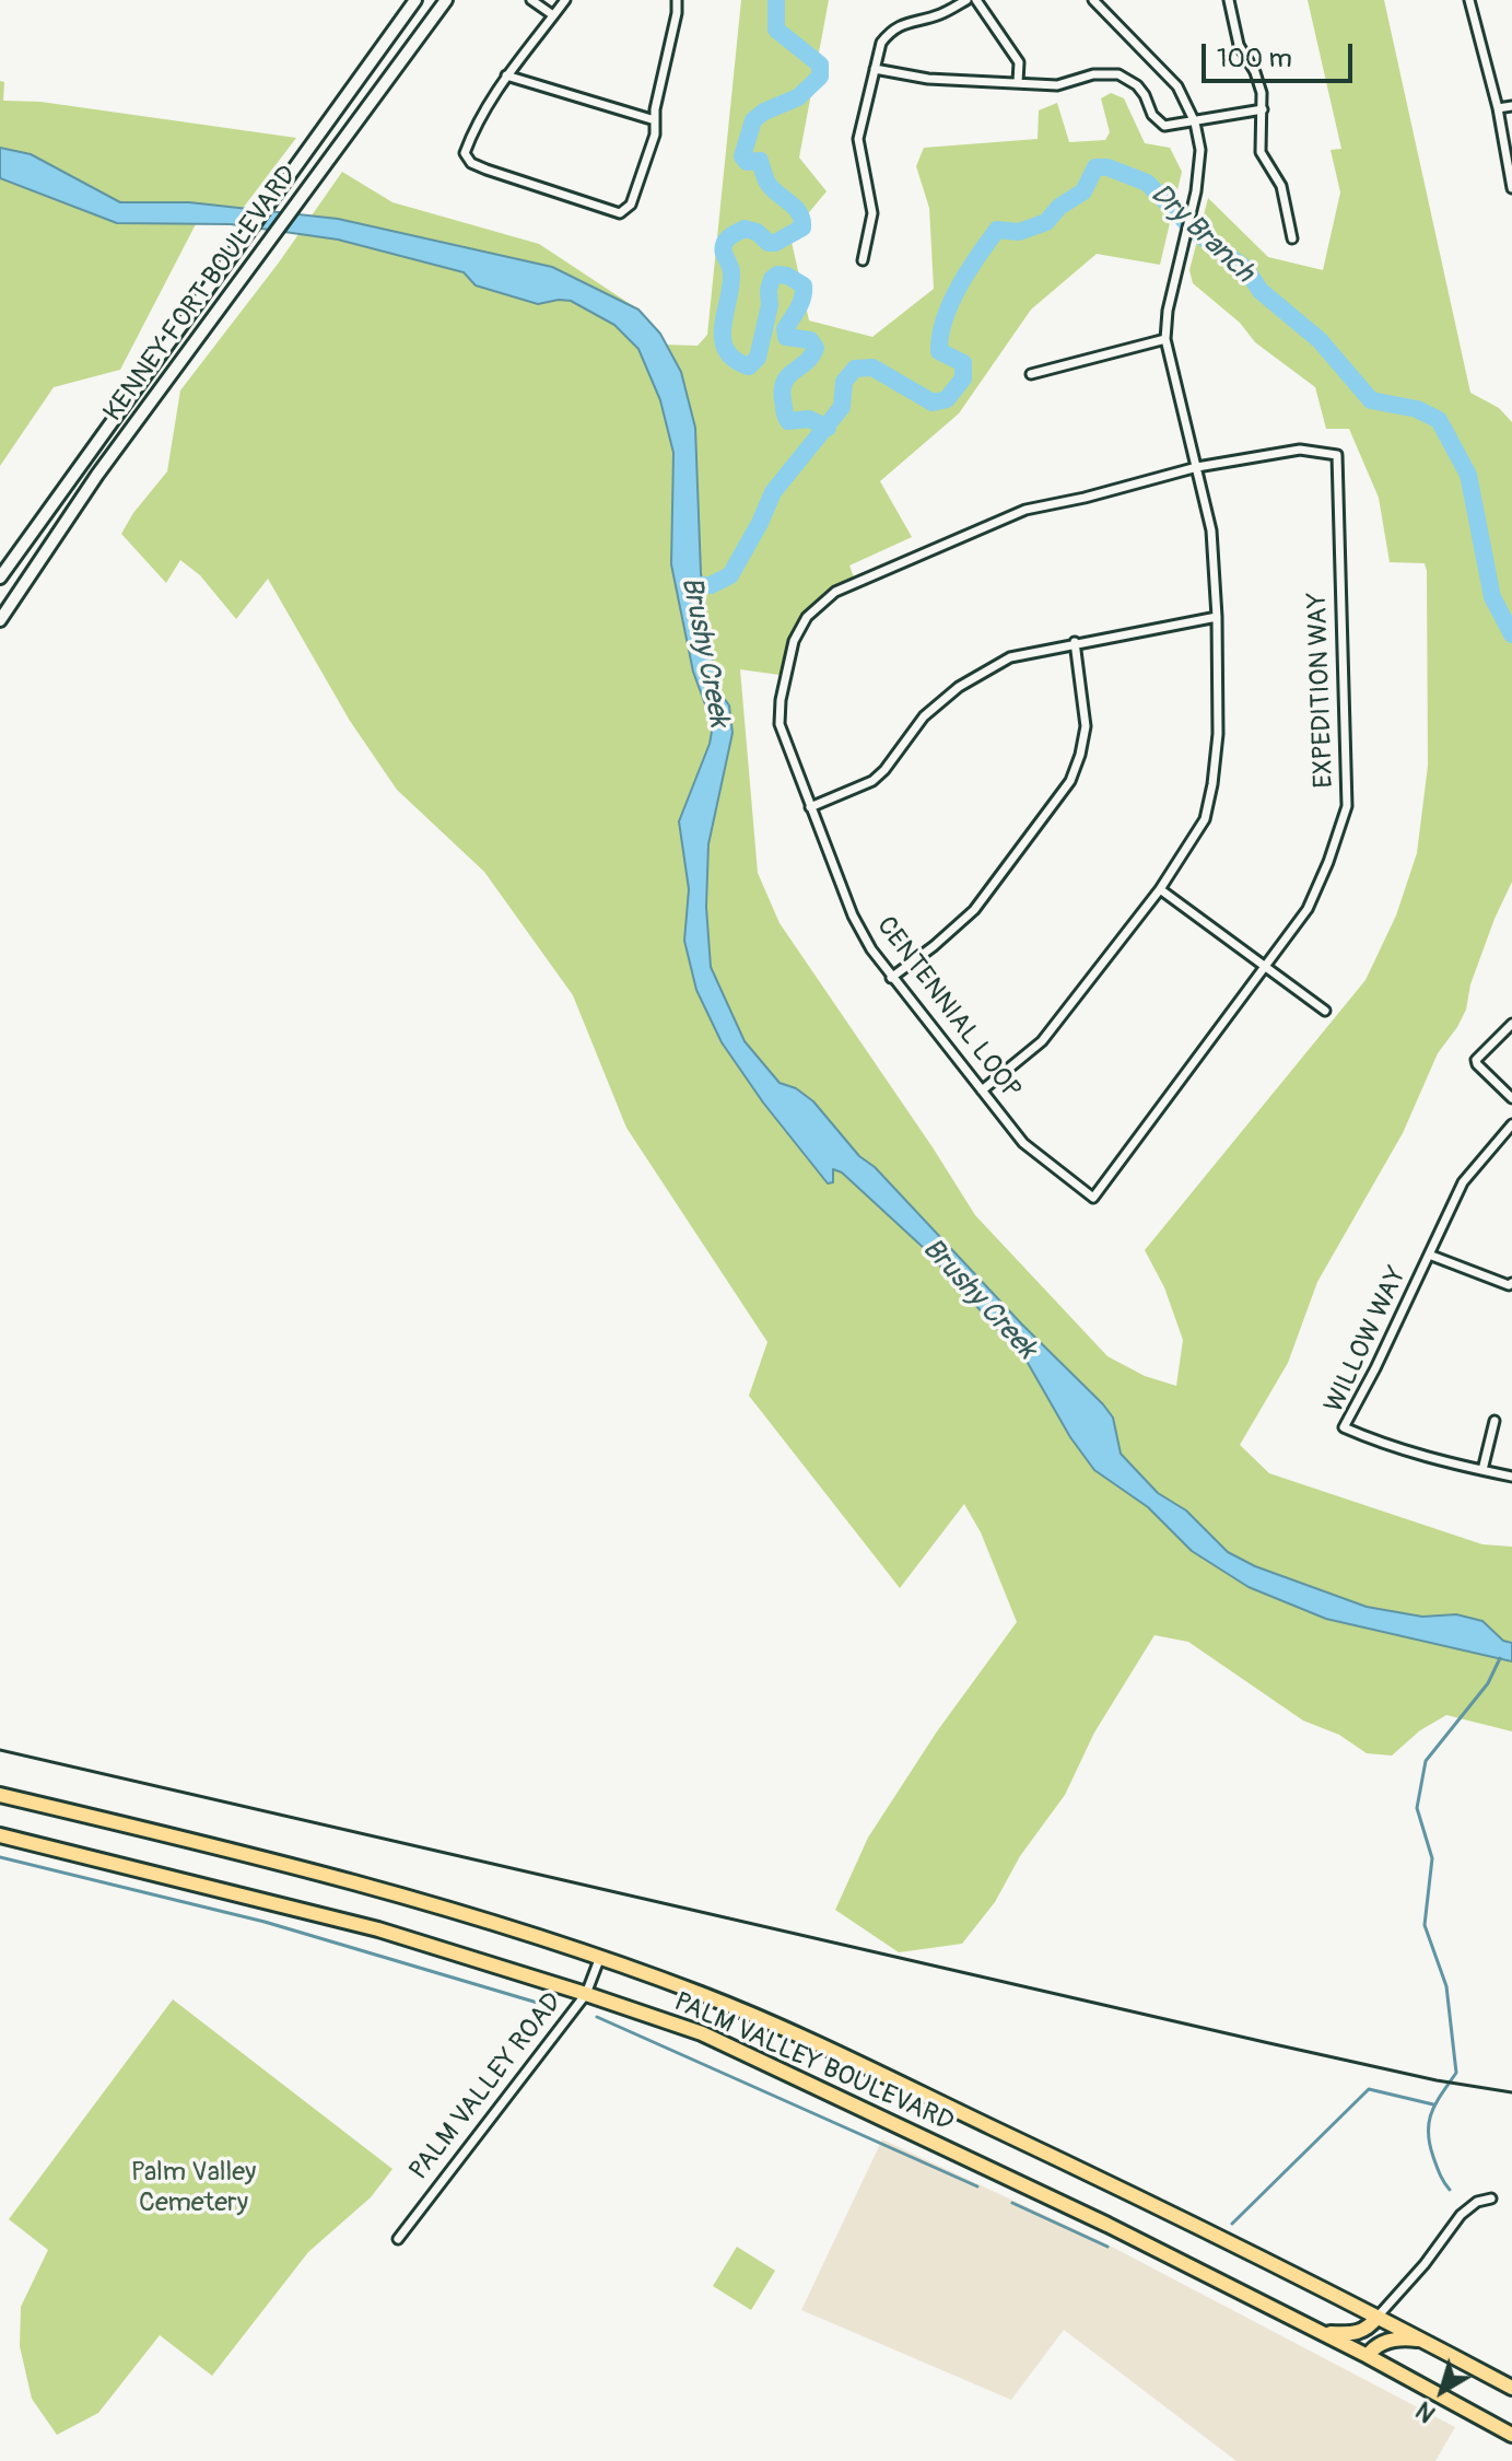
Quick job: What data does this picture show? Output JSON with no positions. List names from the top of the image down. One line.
{"streets":{"highway":["PALM VALLEY BOULEVARD"],"main road":["KENNEY FORT BOULEVARD"],"street":["EXPEDITION WAY","CENTENNIAL LOOP","WILLOW WAY","PALM VALLEY ROAD"]},"crossings":[["EXPEDITION WAY","CENTENNIAL LOOP"],["PALM VALLEY BOULEVARD","PALM VALLEY ROAD"]],"water":["Dry Branch","Brushy Creek"],"parks":["Palm Valley Cemetery"],"scale_bar":"100 m","north":"bottom left"}
